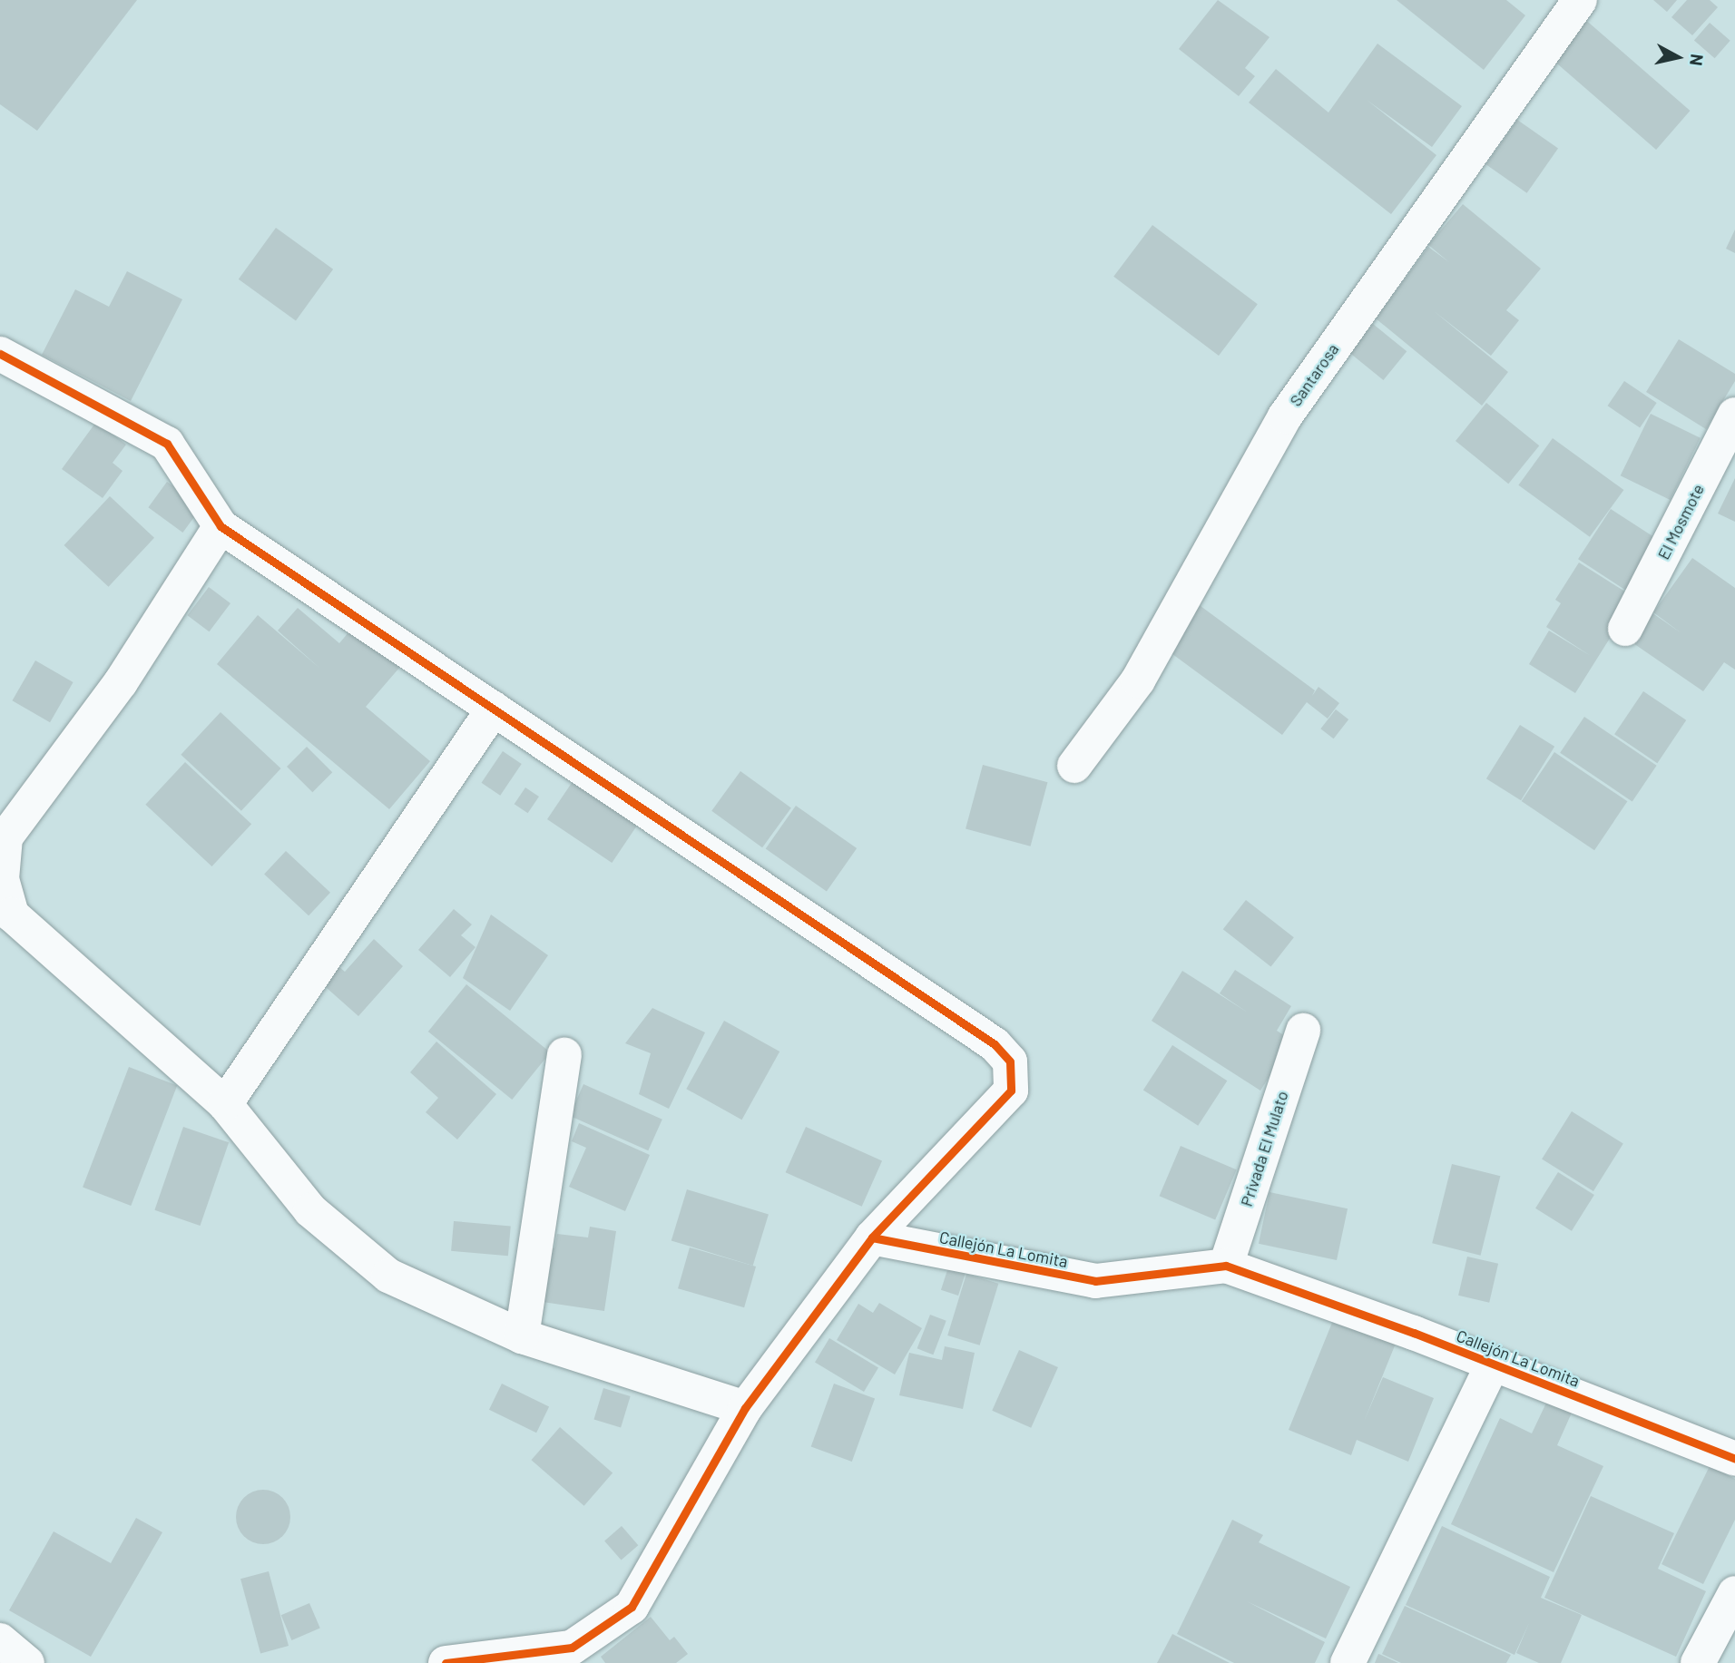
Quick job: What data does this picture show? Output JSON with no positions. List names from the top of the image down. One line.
{"streets":{"street":["Santarosa","El Mosmote","Privada El Mulato","Callejón La Lomita"]},"crossings":[["Privada El Mulato","Callejón La Lomita"]],"north":"right"}
